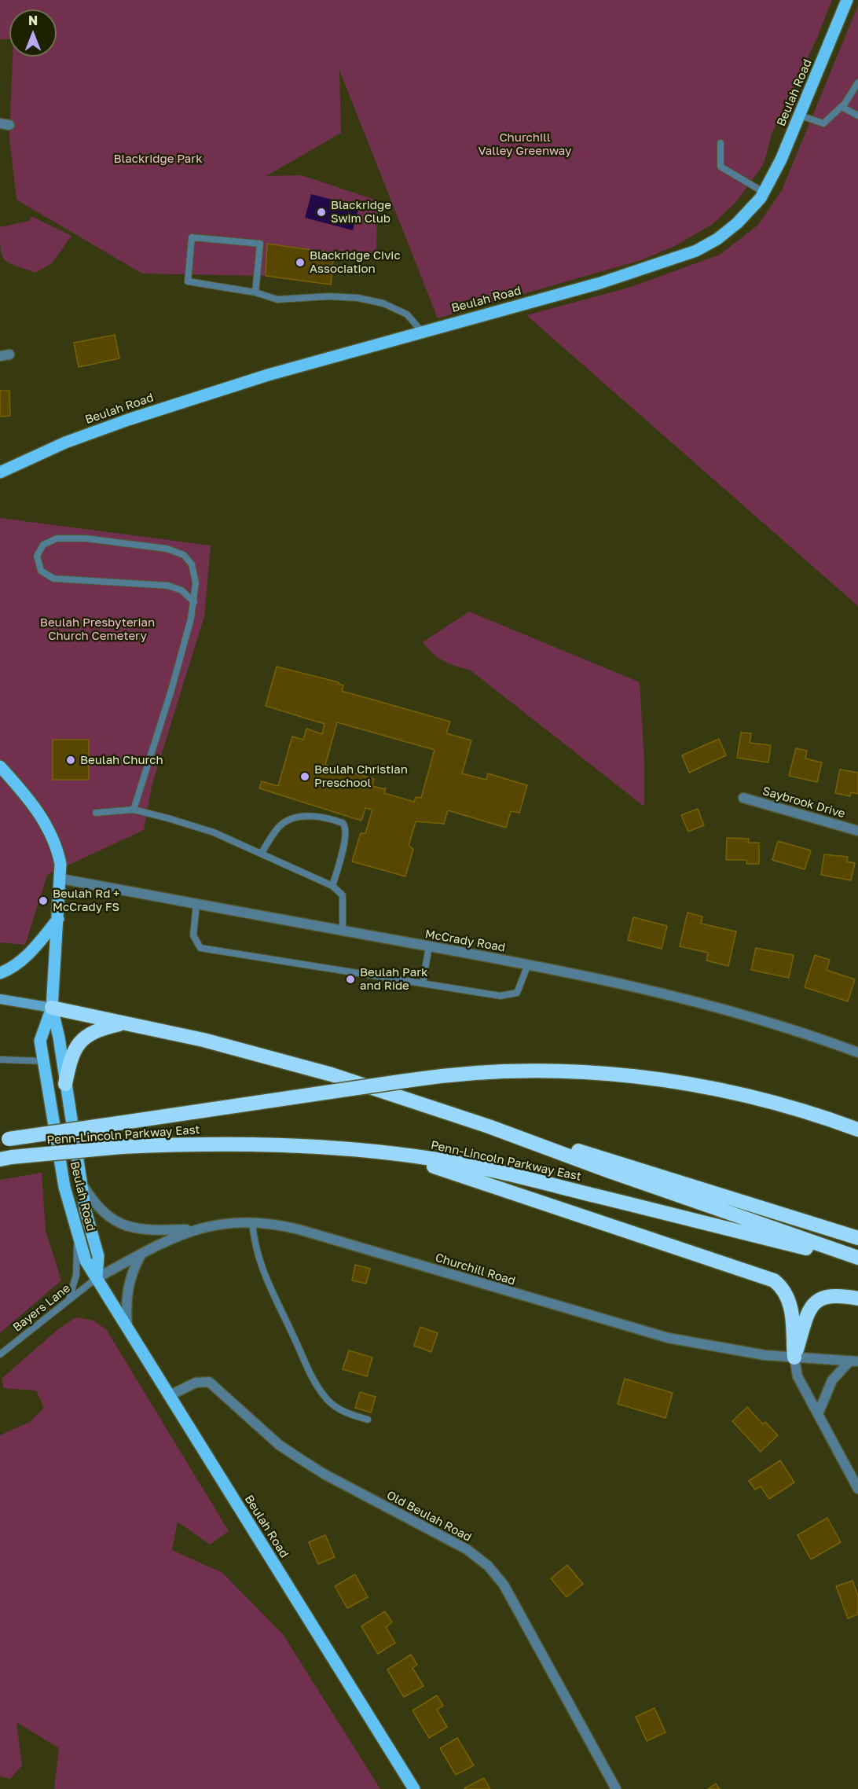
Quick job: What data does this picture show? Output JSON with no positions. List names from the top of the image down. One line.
{"streets":{"highway":["Penn-Lincoln Parkway East"],"main road":["Beulah Road"],"street":["Saybrook Drive","McCrady Road","Churchill Road","Old Beulah Road"],"lane":["Bayers Lane"]},"crossings":[["Beulah Road","McCrady Road"],["Beulah Road","Churchill Road"],["Beulah Road","Bayers Lane"],["Beulah Road","Old Beulah Road"],["Churchill Road","Bayers Lane"]],"parks":["Churchill Valley Greenway","Blackridge Park","Beulah Presbyterian Church Cemetery"],"places":["Blackridge Swim Club","Blackridge Civic Association","Beulah Church","Beulah Christian Preschool","Beulah Rd + McCrady FS","Beulah Park and Ride"],"north":"top"}
